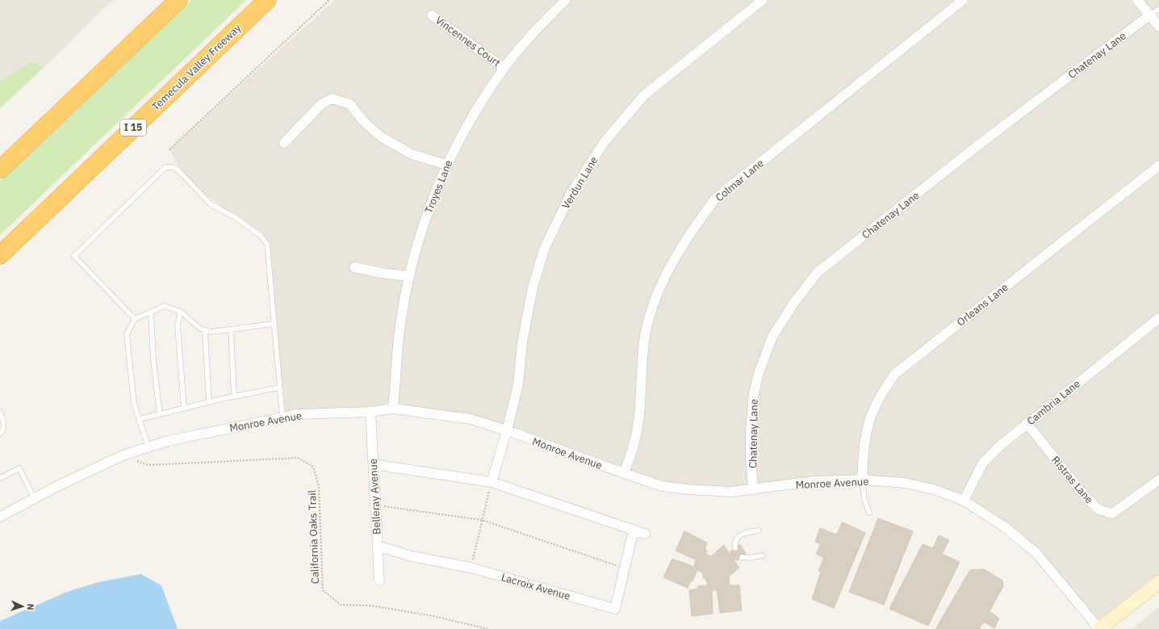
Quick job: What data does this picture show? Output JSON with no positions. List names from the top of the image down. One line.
{"streets":{"highway":["Temecula Valley Freeway","I 15"],"street":["Vincennes Court","Chatenay Lane","Colmar Lane","Verdun Lane","Troyes Lane","Orleans Lane","Cambria Lane","Monroe Avenue","Ristras Lane","Belleray Avenue","Lacroix Avenue"],"path":["California Oaks Trail"]},"crossings":[["Vincennes Court","Troyes Lane"],["Chatenay Lane","Monroe Avenue"],["Colmar Lane","Monroe Avenue"],["Verdun Lane","Monroe Avenue"],["Troyes Lane","Monroe Avenue"],["Orleans Lane","Monroe Avenue"],["Cambria Lane","Monroe Avenue"],["Cambria Lane","Ristras Lane"],["Monroe Avenue","Belleray Avenue"],["Monroe Avenue","California Oaks Trail"],["Belleray Avenue","Lacroix Avenue"]],"north":"right"}
